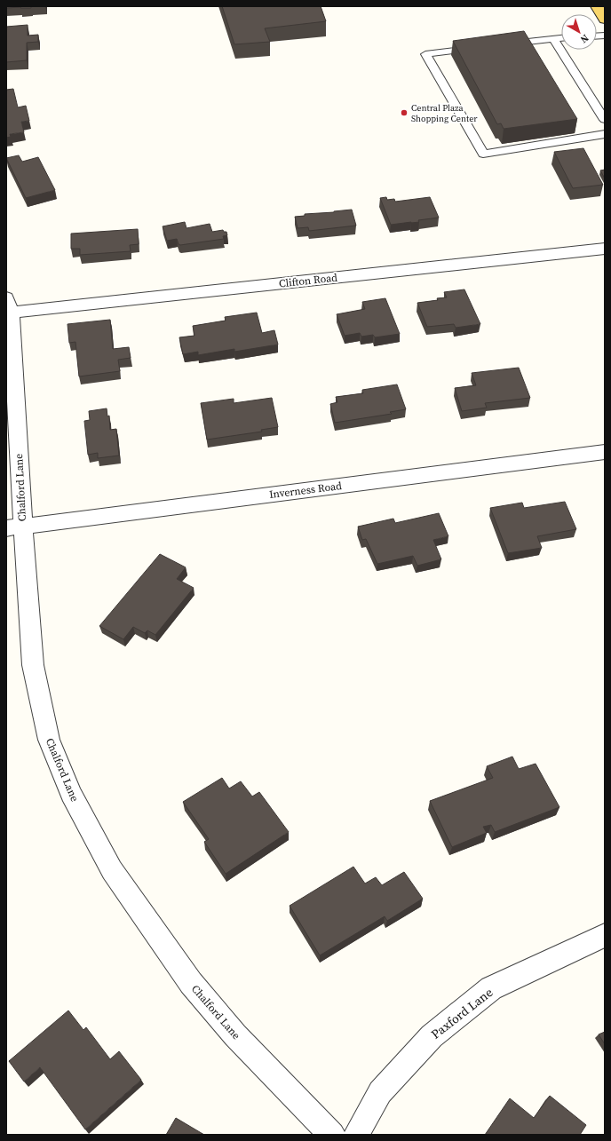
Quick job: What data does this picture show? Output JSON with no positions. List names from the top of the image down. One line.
{"streets":{"street":["Clifton Road","Chalford Lane","Inverness Road","Paxford Lane"]},"crossings":[["Clifton Road","Chalford Lane"],["Chalford Lane","Inverness Road"]],"places":["Central Plaza Shopping Center"],"north":"bottom right"}
